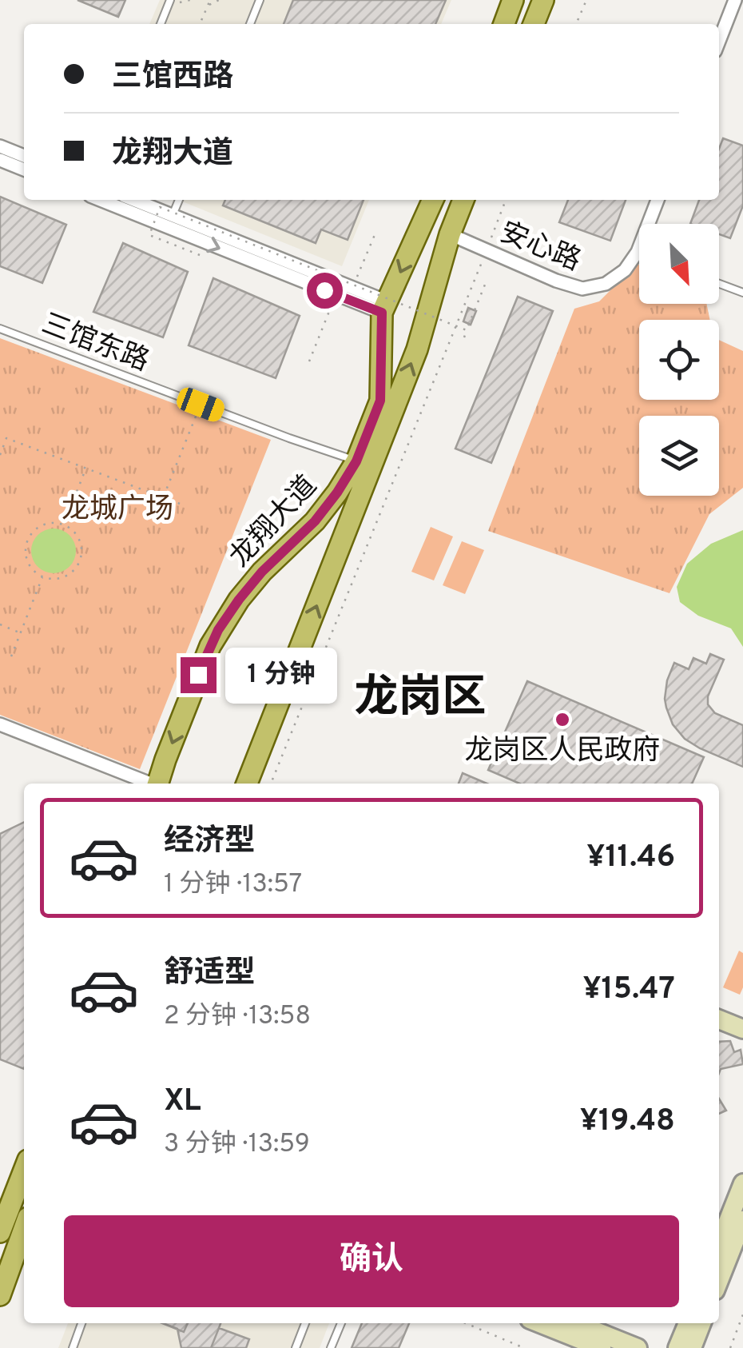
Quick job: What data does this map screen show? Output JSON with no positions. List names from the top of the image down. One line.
{"streets":{"main road":["龙翔大道"],"street":["安心路"],"lane":["三馆东路"]},"crossings":[["安心路","龙翔大道"],["三馆东路","龙翔大道"]],"districts":["龙岗区"],"parks":["龙城广场"],"places":["龙岗区人民政府"],"north":"bottom right","page":{"banner":["三馆西路","龙翔大道"],"bubble":"1 分钟","list":[{"name":"经济型","note":"1 分钟 · 13:57","value":"¥11.46"},{"name":"舒适型","note":"2 分钟 · 13:58","value":"¥15.47"},{"name":"XL","note":"3 分钟 · 13:59","value":"¥19.48"}],"buttons":"确认"}}
